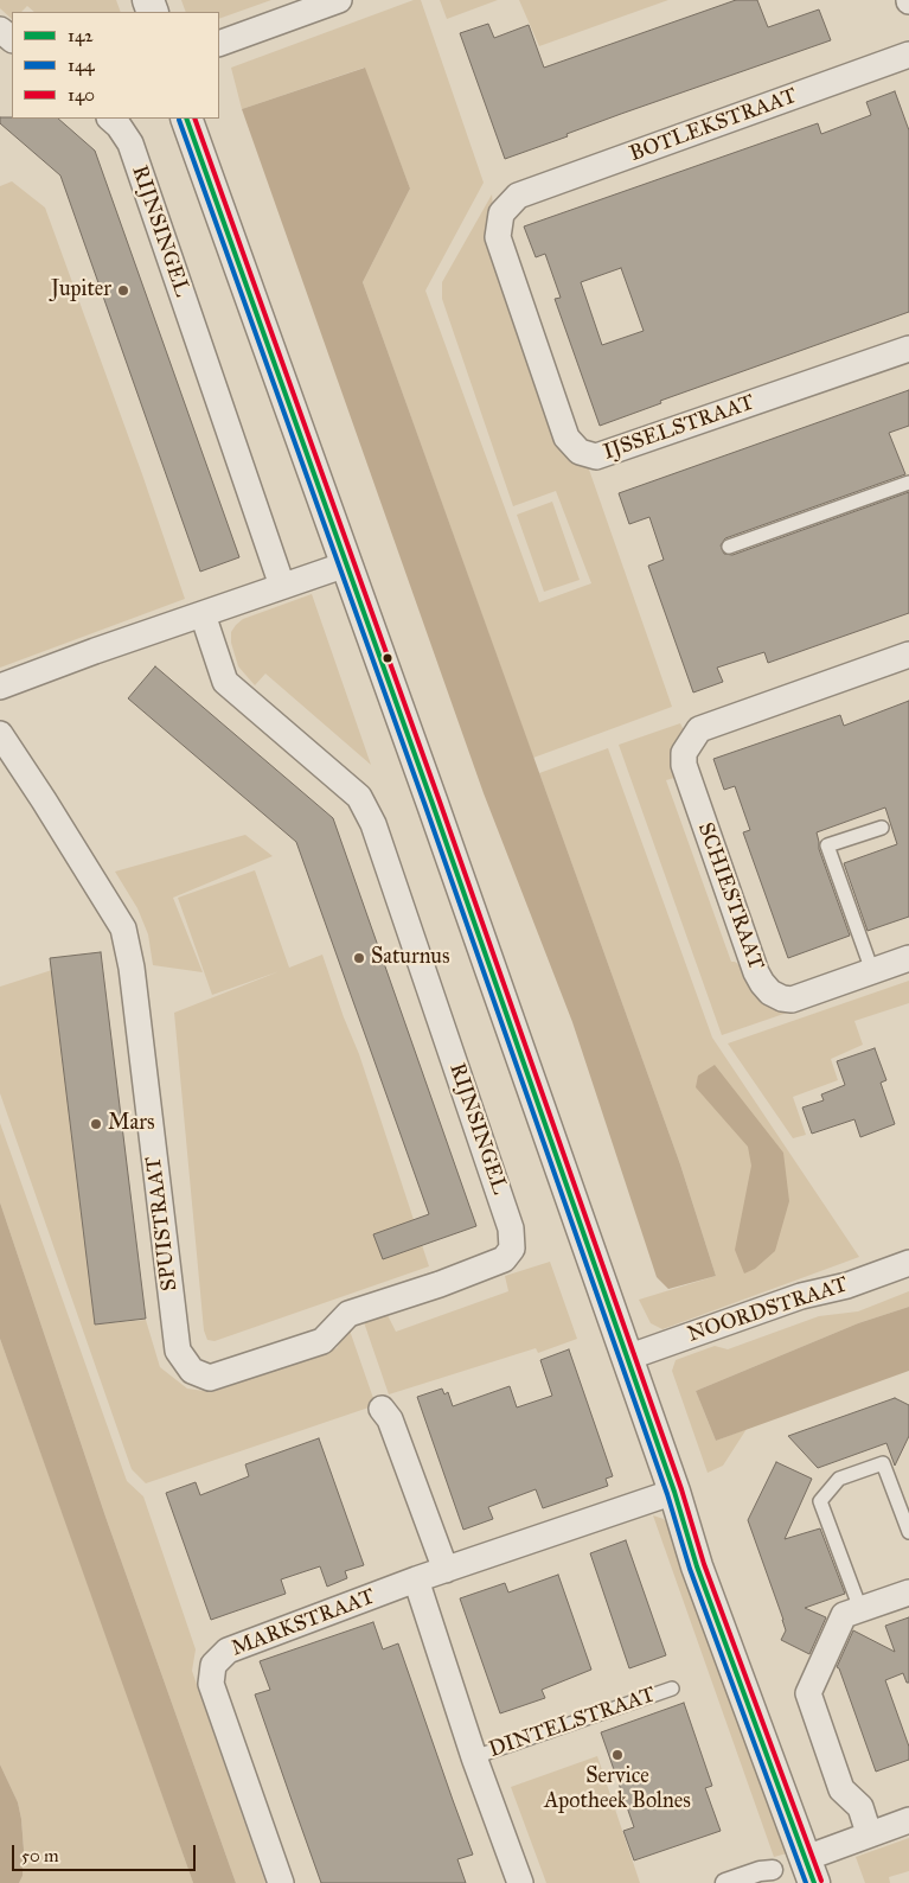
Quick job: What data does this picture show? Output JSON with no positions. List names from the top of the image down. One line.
{"streets":{"street":["BOTLEKSTRAAT","RIJNSINGEL","IJSSELSTRAAT","SCHIESTRAAT","SPUISTRAAT","NOORDSTRAAT","MARKSTRAAT","DINTELSTRAAT"]},"crossings":[["BOTLEKSTRAAT","IJSSELSTRAAT"],["RIJNSINGEL","SPUISTRAAT"],["MARKSTRAAT","DINTELSTRAAT"]],"places":["Jupiter","Saturnus","Mars","Service Apotheek Bolnes"],"lines":["transit line 142","transit line 140","transit line 144"],"legend":["142","144","140"],"scale_bar":"50 m"}
